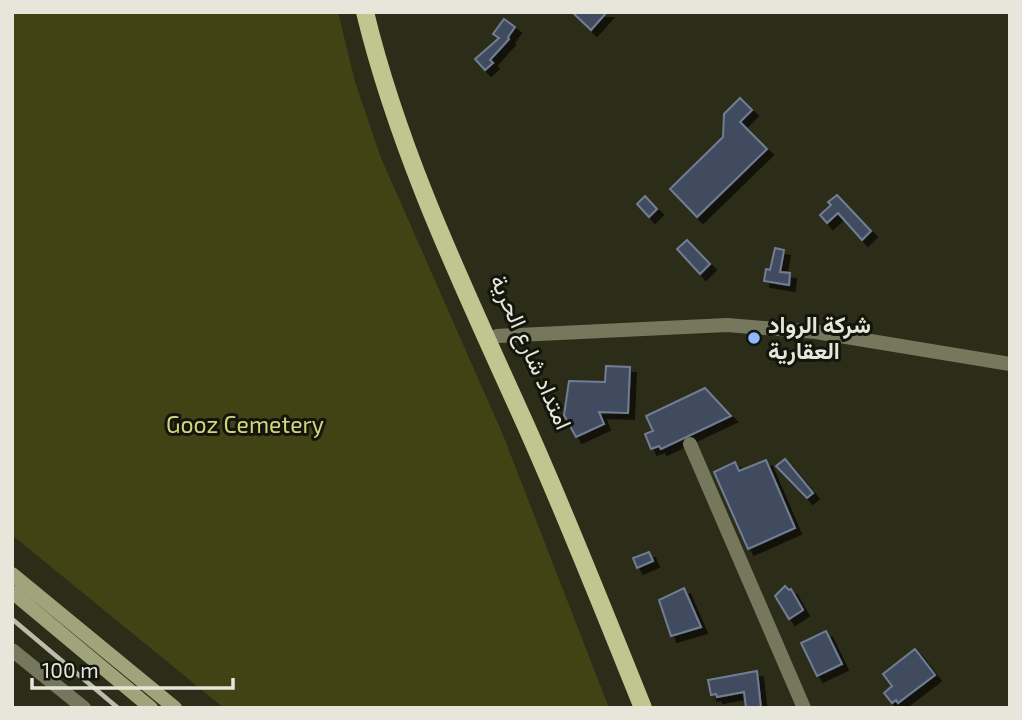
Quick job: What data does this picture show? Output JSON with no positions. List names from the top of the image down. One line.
{"streets":{"main road":["امتداد شارع الحرية"]},"parks":["Gooz Cemetery"],"places":["شركة الرواد العقارية"],"scale_bar":"100 m"}
